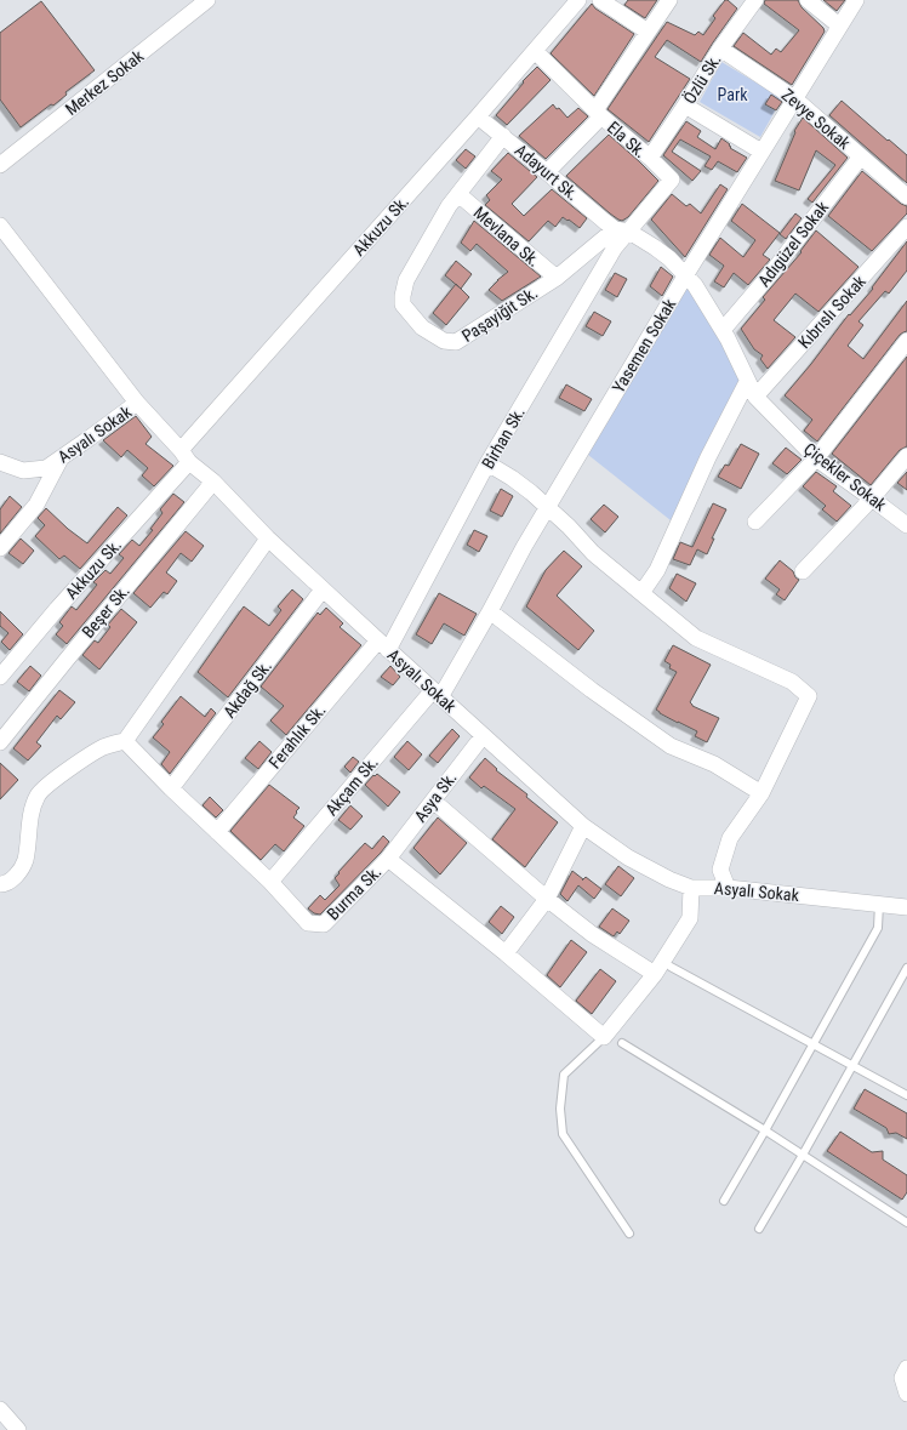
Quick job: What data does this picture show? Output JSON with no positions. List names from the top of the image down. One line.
{"streets":{"street":["Özlü Sk.","Merkez Sokak","Zevye Sokak","Ela Sk.","Adayurt Sk.","Akkuzu Sk.","Mevlana Sk.","Adıgüzel Sokak","Kıbrıslı Sokak","Paşayiğit Sk.","Yasemen Sokak","Asyalı Sokak","Birhan Sk.","Çiçekler Sokak","Beşer Sk.","Akdağ Sk.","Ferahlık Sk.","Akçam Sk.","Asya Sk.","Burma Sk."]},"crossings":[["Özlü Sk.","Zevye Sokak"],["Özlü Sk.","Ela Sk."],["Zevye Sokak","Adıgüzel Sokak"],["Zevye Sokak","Yasemen Sokak"],["Ela Sk.","Adayurt Sk."],["Ela Sk.","Akkuzu Sk."],["Ela Sk.","Paşayiğit Sk."],["Ela Sk.","Birhan Sk."],["Adayurt Sk.","Akkuzu Sk."],["Adayurt Sk.","Paşayiğit Sk."],["Adayurt Sk.","Yasemen Sokak"],["Adayurt Sk.","Birhan Sk."],["Adayurt Sk.","Çiçekler Sokak"],["Akkuzu Sk.","Asyalı Sokak"],["Mevlana Sk.","Paşayiğit Sk."],["Adıgüzel Sokak","Çiçekler Sokak"],["Kıbrıslı Sokak","Çiçekler Sokak"],["Paşayiğit Sk.","Birhan Sk."],["Yasemen Sokak","Asyalı Sokak"],["Yasemen Sokak","Çiçekler Sokak"],["Yasemen Sokak","Akçam Sk."],["Asyalı Sokak","Birhan Sk."],["Asyalı Sokak","Beşer Sk."],["Asyalı Sokak","Akdağ Sk."],["Asyalı Sokak","Ferahlık Sk."],["Asyalı Sokak","Akçam Sk."],["Asyalı Sokak","Asya Sk."],["Birhan Sk.","Ferahlık Sk."],["Akdağ Sk.","Burma Sk."],["Ferahlık Sk.","Burma Sk."],["Akçam Sk.","Burma Sk."],["Asya Sk.","Burma Sk."]],"parks":["Park"]}
